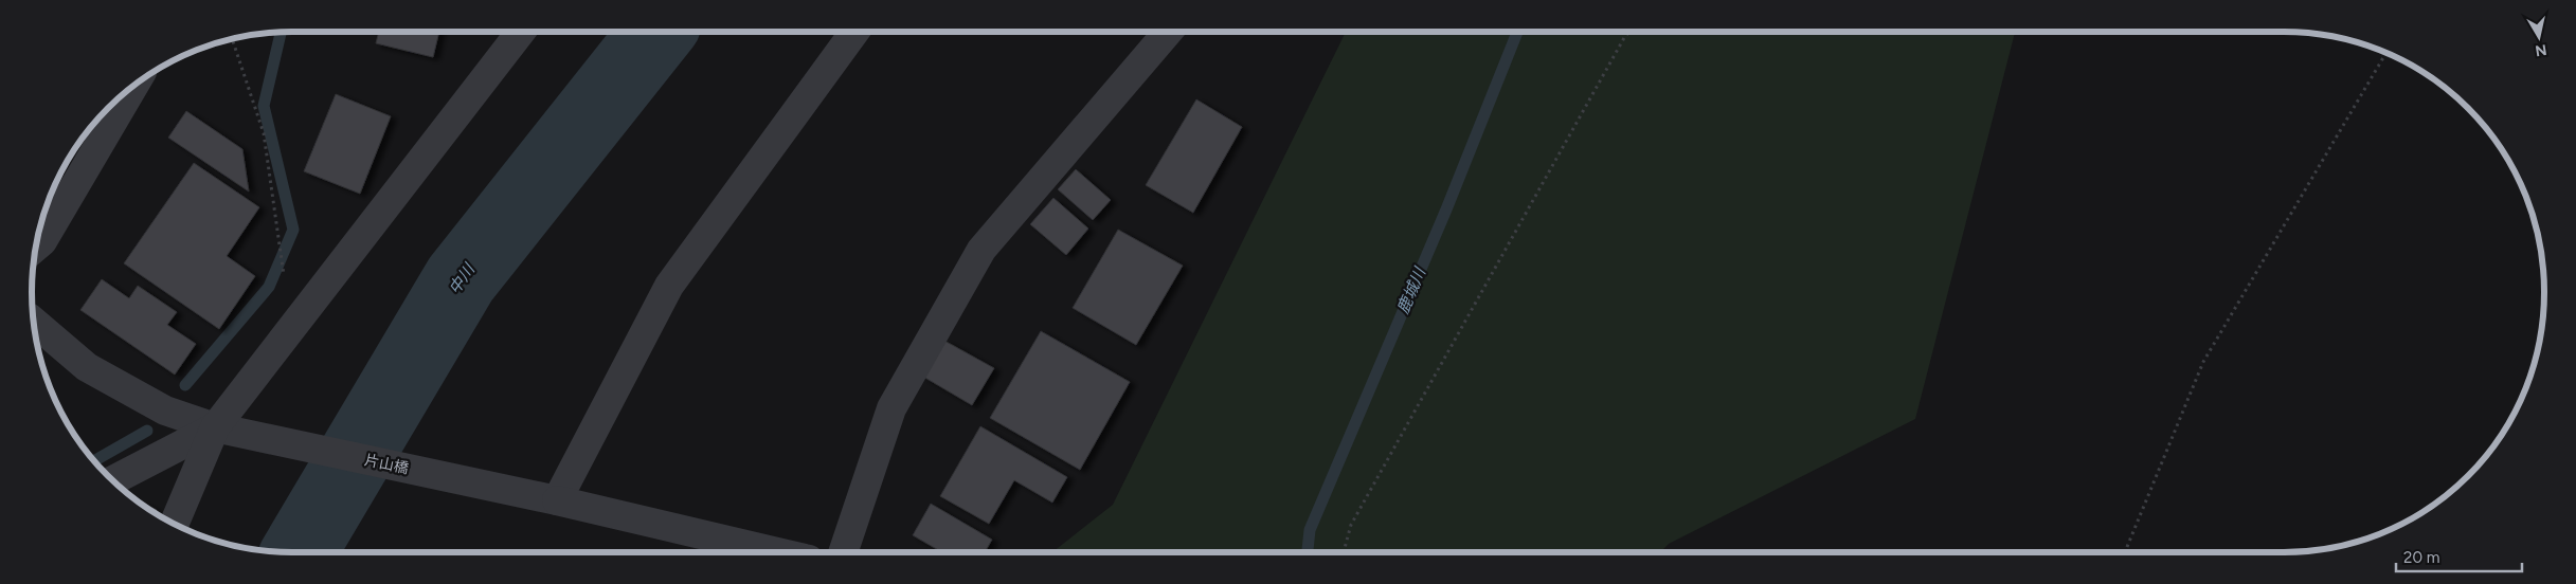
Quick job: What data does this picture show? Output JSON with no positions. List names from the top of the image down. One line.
{"streets":{"street":["片山橋"]},"water":["中川","鹿城川"],"scale_bar":"20 m","north":"bottom"}
